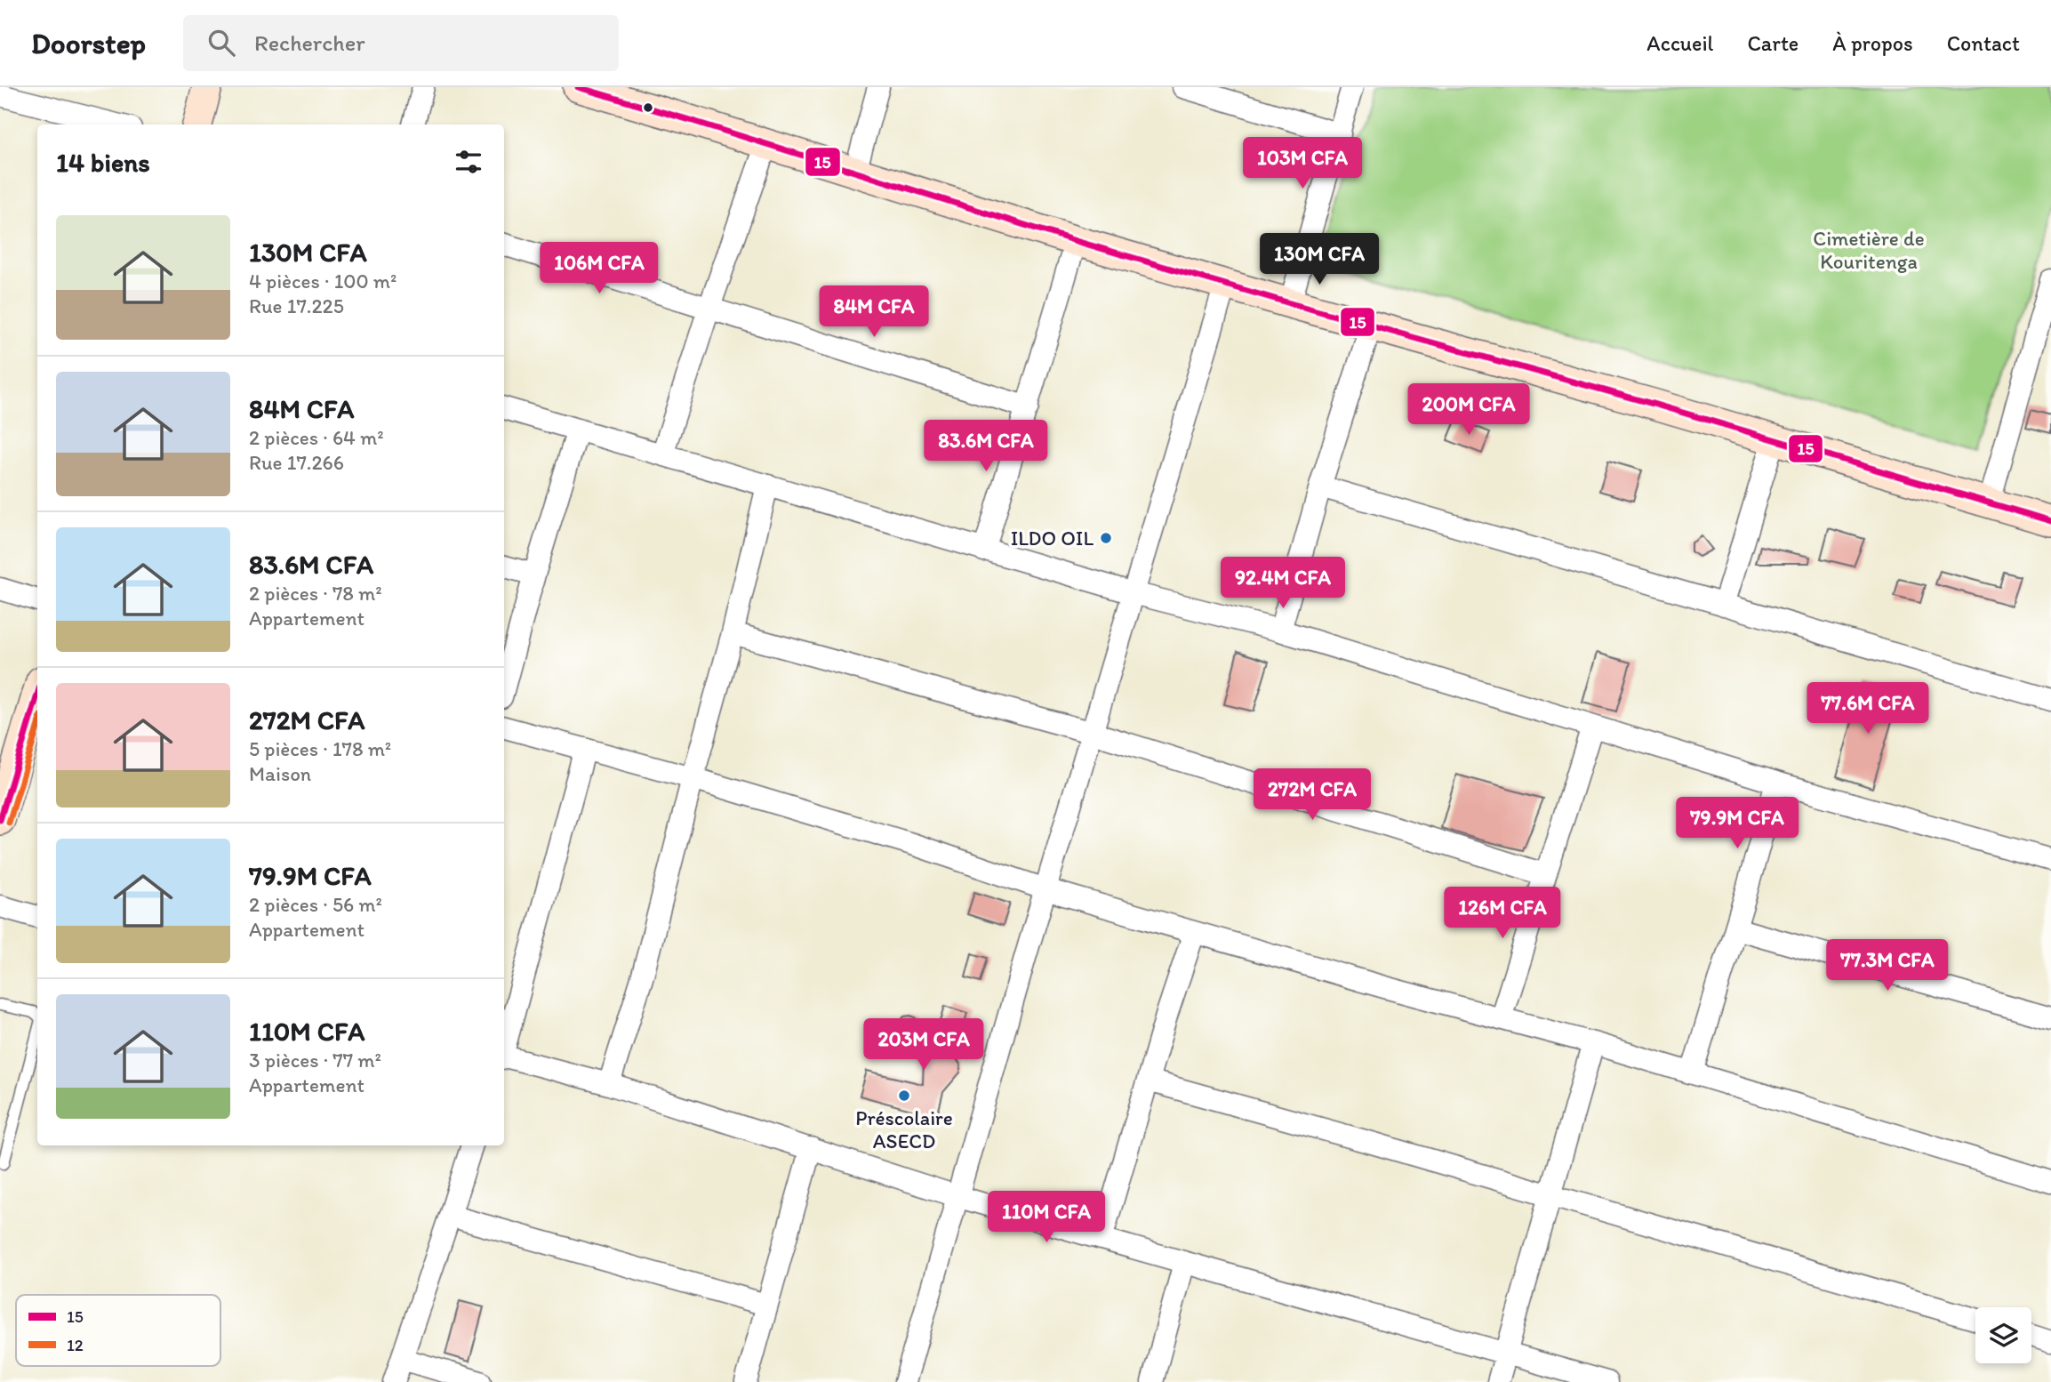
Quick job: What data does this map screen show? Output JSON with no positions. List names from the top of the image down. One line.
{"parks":["Cimetière de Kouritenga"],"places":["ILDO OIL","Préscolaire ASECD"],"lines":["transit line 15","transit line 12"],"legend":["15","12"],"page":{"header":"Doorstep","search":"Rechercher","nav":["Accueil","Carte","À propos","Contact"],"heading":"14 biens","price":["103M CFA","130M CFA","106M CFA","84M CFA","200M CFA","83.6M CFA","92.4M CFA","77.6M CFA","272M CFA","79.9M CFA","126M CFA","77.3M CFA","203M CFA","110M CFA"],"list":[{"name":"130M CFA","note":"4 pièces · 100 m² · Rue 17.225"},{"name":"84M CFA","note":"2 pièces · 64 m² · Rue 17.266"},{"name":"83.6M CFA","note":"2 pièces · 78 m² · Appartement"},{"name":"272M CFA","note":"5 pièces · 178 m² · Maison"},{"name":"79.9M CFA","note":"2 pièces · 56 m² · Appartement"},{"name":"110M CFA","note":"3 pièces · 77 m² · Appartement"}]}}
